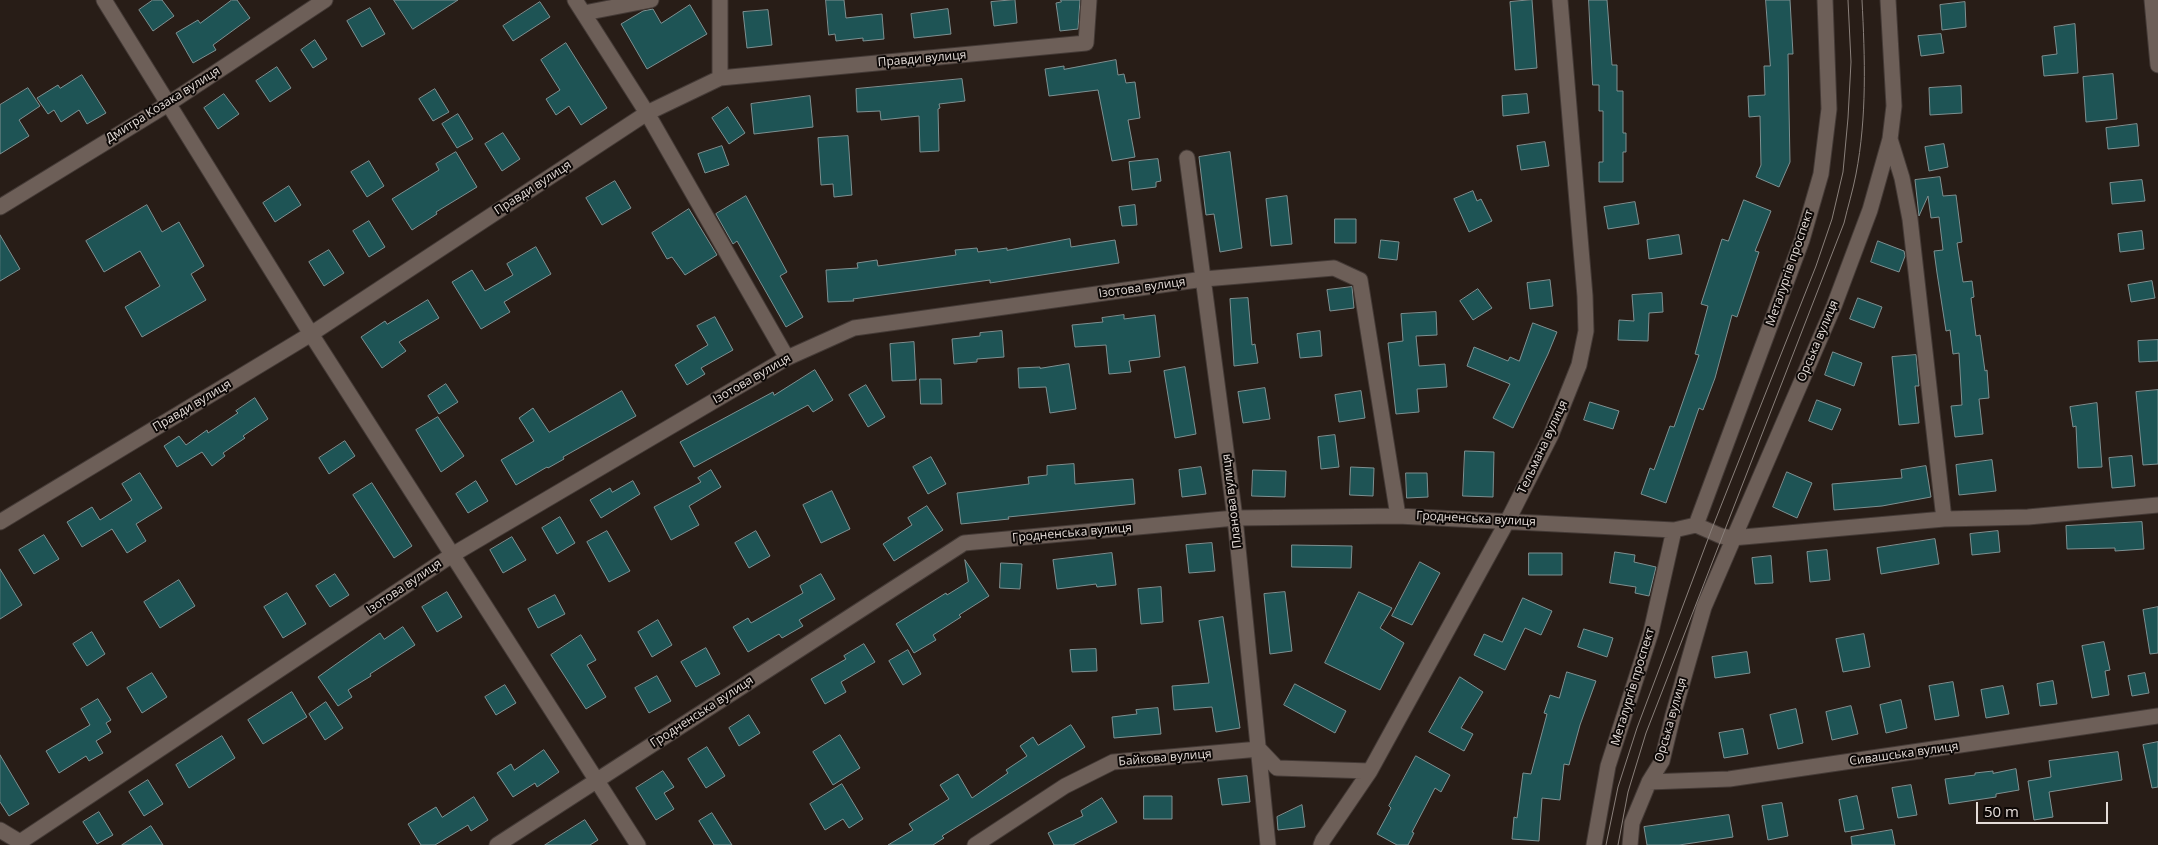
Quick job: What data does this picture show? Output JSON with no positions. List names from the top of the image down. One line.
{"streets":{"street":["Правди вулиця","Дмитра Козака вулиця","Металургів проспект","Ізотова вулиця","Орська вулиця","Тельмана вулиця","Планова вулиця","Гродненська вулиця","Сивашська вулиця","Байкова вулиця"]},"crossings":[["Металургів проспект","Гродненська вулиця"],["Ізотова вулиця","Планова вулиця"],["Ізотова вулиця","Гродненська вулиця"],["Орська вулиця","Сивашська вулиця"],["Тельмана вулиця","Гродненська вулиця"],["Планова вулиця","Гродненська вулиця"],["Планова вулиця","Байкова вулиця"]],"scale_bar":"50 m"}
